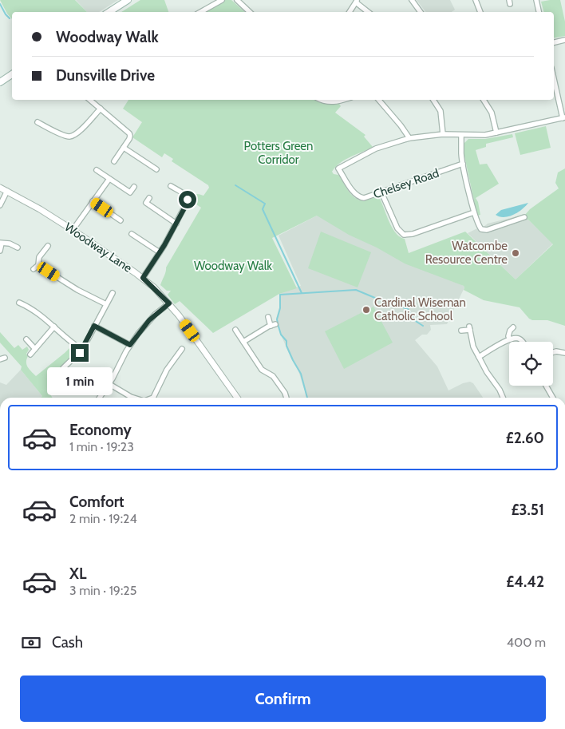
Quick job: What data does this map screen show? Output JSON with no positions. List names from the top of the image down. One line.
{"streets":{"street":["Chelsey Road","Woodway Lane"]},"parks":["Potters Green Corridor","Woodway Walk"],"places":["Watcombe Resource Centre","Cardinal Wiseman Catholic School"],"page":{"banner":["Woodway Walk","Dunsville Drive"],"bubble":"1 min","list":[{"name":"Economy","note":"1 min · 19:23","value":"£2.60"},{"name":"Comfort","note":"2 min · 19:24","value":"£3.51"},{"name":"XL","note":"3 min · 19:25","value":"£4.42"}],"pay":["Cash","400 m"],"buttons":"Confirm"}}
